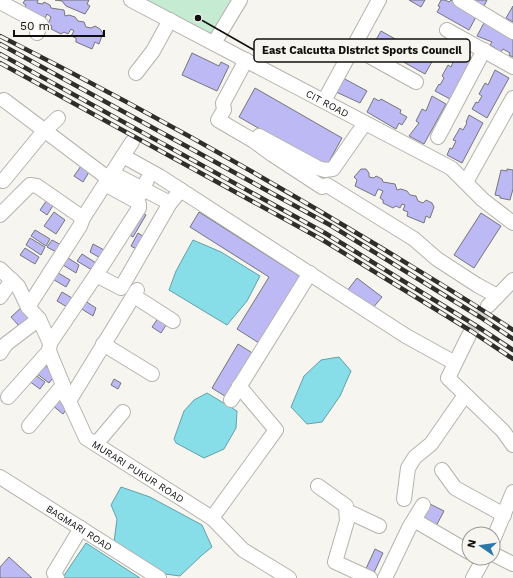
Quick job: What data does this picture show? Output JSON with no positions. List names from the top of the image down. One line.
{"streets":{"street":["CIT ROAD","MURARI PUKUR ROAD","BAGMARI ROAD"]},"places":["East Calcutta District Sports Council"],"scale_bar":"50 m","north":"left"}
